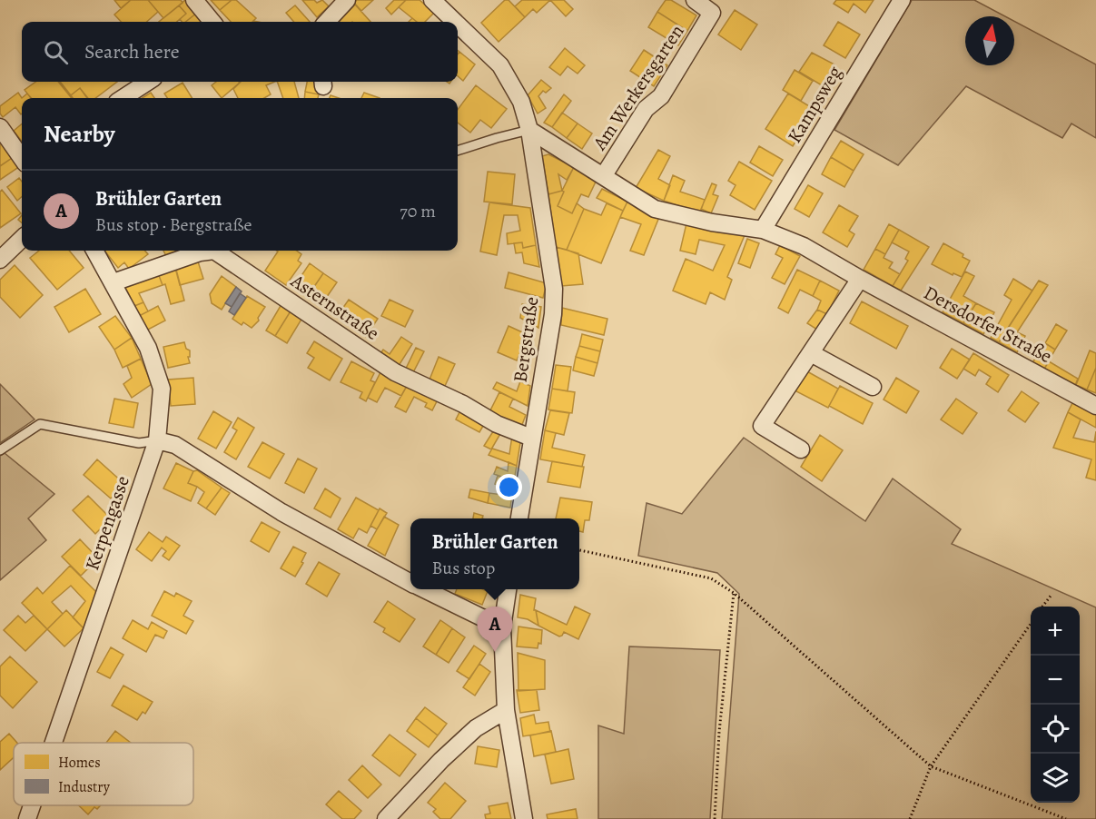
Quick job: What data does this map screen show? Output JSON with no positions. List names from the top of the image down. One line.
{"streets":{"street":["Am Werkersgarten","Kampsweg","Asternstraße","Dersdorfer Straße","Bergstraße","Kerpengasse"]},"crossings":[["Am Werkersgarten","Dersdorfer Straße"],["Kampsweg","Dersdorfer Straße"],["Asternstraße","Bergstraße"],["Asternstraße","Kerpengasse"],["Dersdorfer Straße","Bergstraße"]],"legend":["Homes","Industry"],"north":"top","page":{"search":"Search here","heading":"Nearby","list":[{"mark":"A","name":"Brühler Garten","note":"Bus stop · Bergstraße","value":"70 m"}],"popup":["Brühler Garten","Bus stop"],"map_buttons":["+","−"],"pins":"A"}}
